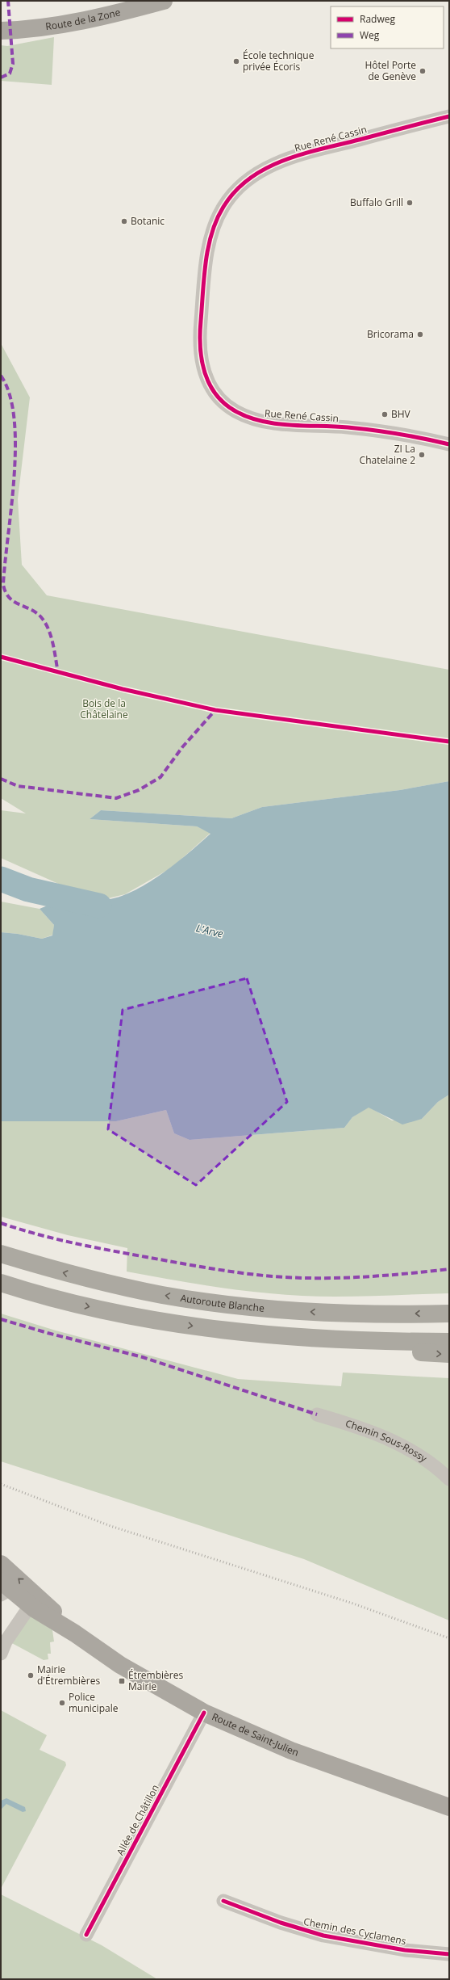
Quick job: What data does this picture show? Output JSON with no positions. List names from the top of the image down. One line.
{"streets":{"highway":["Autoroute Blanche"],"main road":["Route de la Zone","Route de Saint-Julien"],"street":["Rue René Cassin","Chemin Sous-Rossy","Allée de Châtillon","Chemin des Cyclamens"]},"crossings":[["Route de Saint-Julien","Allée de Châtillon"]],"water":["L'Arve"],"parks":["Bois de la Châtelaine"],"places":{"other":["École technique privée Écoris","Hôtel Porte de Genève","Buffalo Grill","Botanic","Bricorama","BHV","ZI La Chatelaine 2","Mairie d'Étrembières","Police municipale"],"transit":["Étrembières Mairie"]},"legend":["Radweg","Weg"]}
